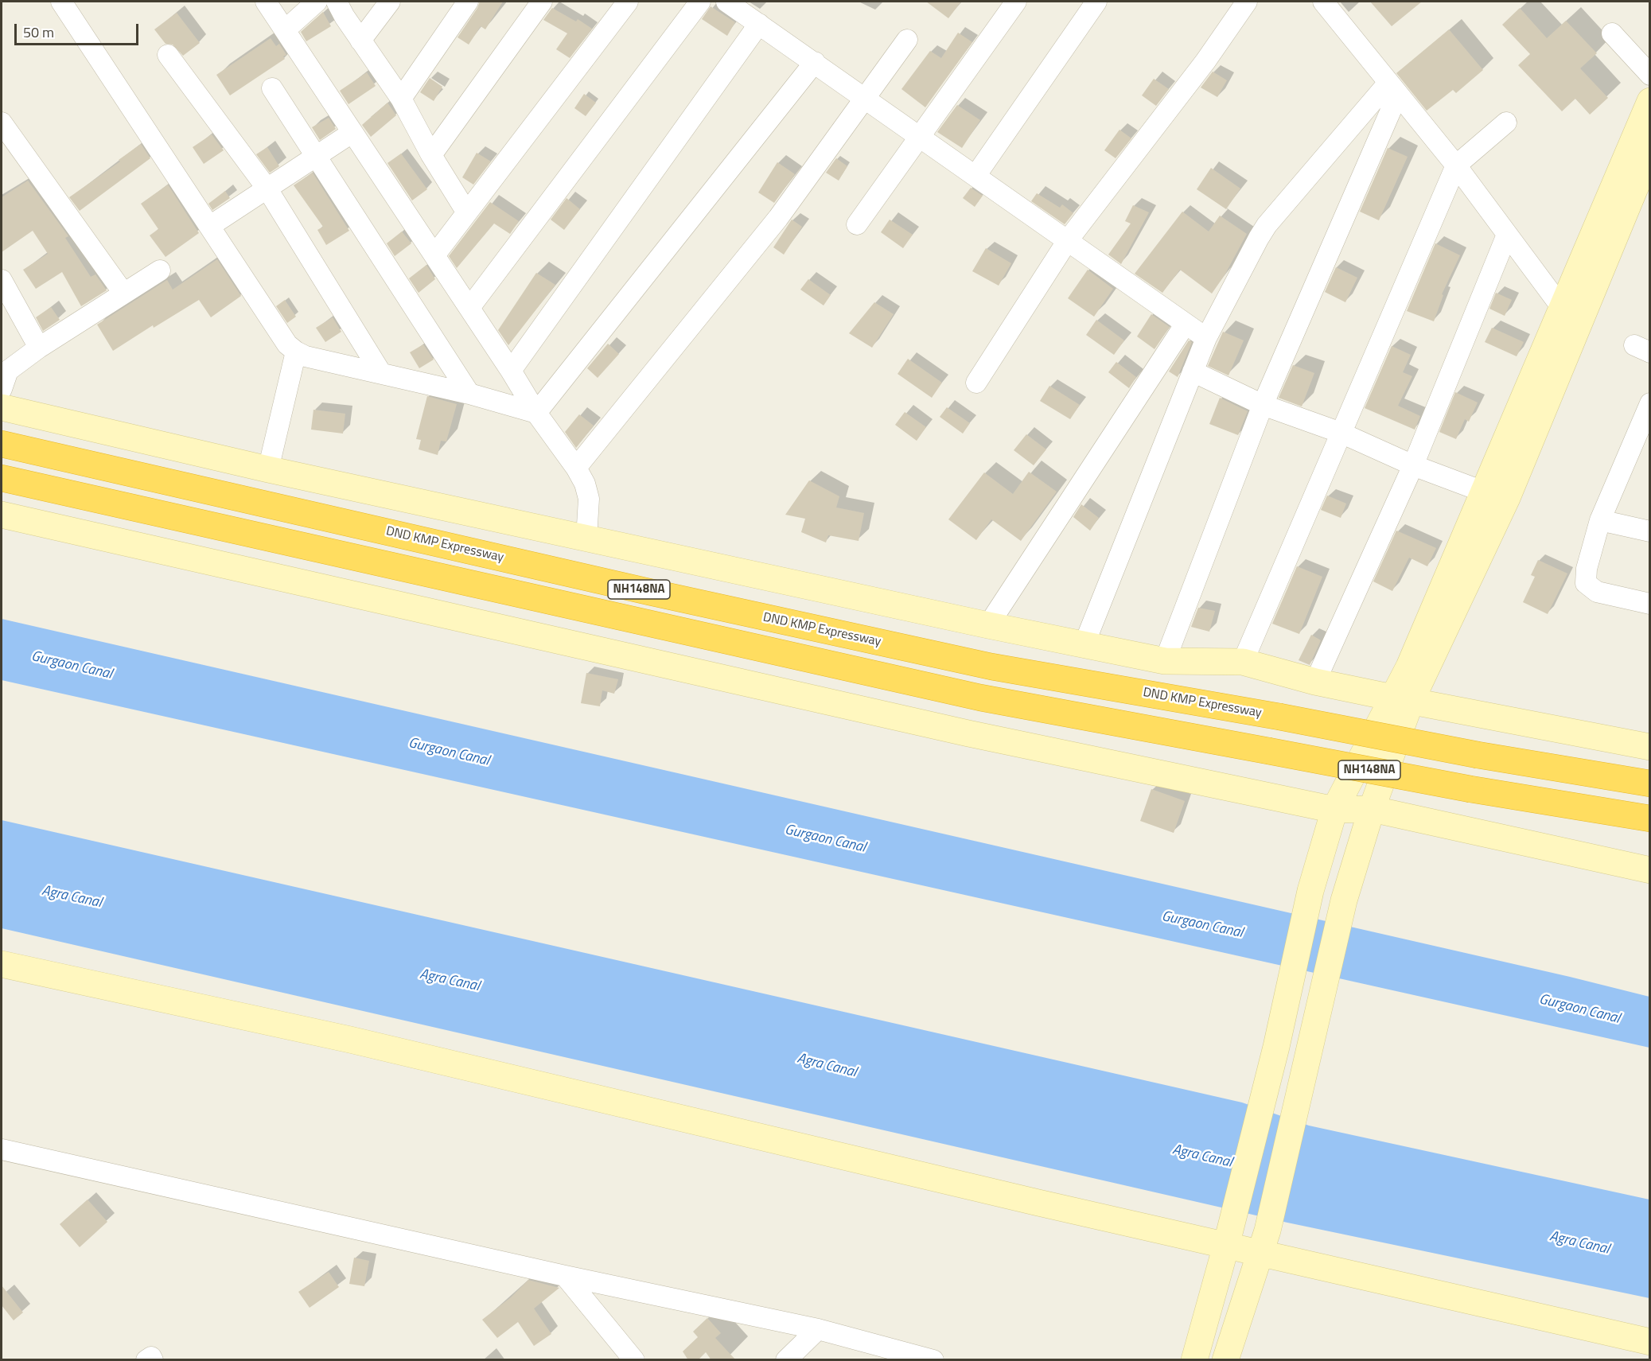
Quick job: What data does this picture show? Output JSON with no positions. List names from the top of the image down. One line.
{"streets":{"highway":["DND KMP Expressway","NH148NA"]},"water":["Gurgaon Canal","Agra Canal"],"scale_bar":"50 m"}
